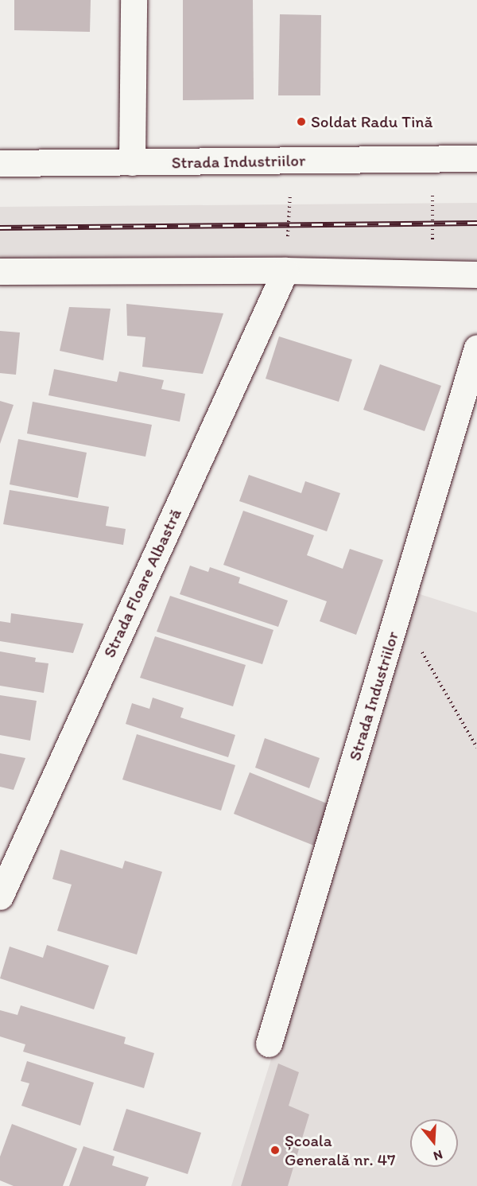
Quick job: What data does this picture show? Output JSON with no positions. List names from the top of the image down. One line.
{"streets":{"street":["Strada Industriilor","Strada Floare Albastră"]},"places":["Soldat Radu Tină","Școala Generală nr. 47"],"north":"bottom"}
